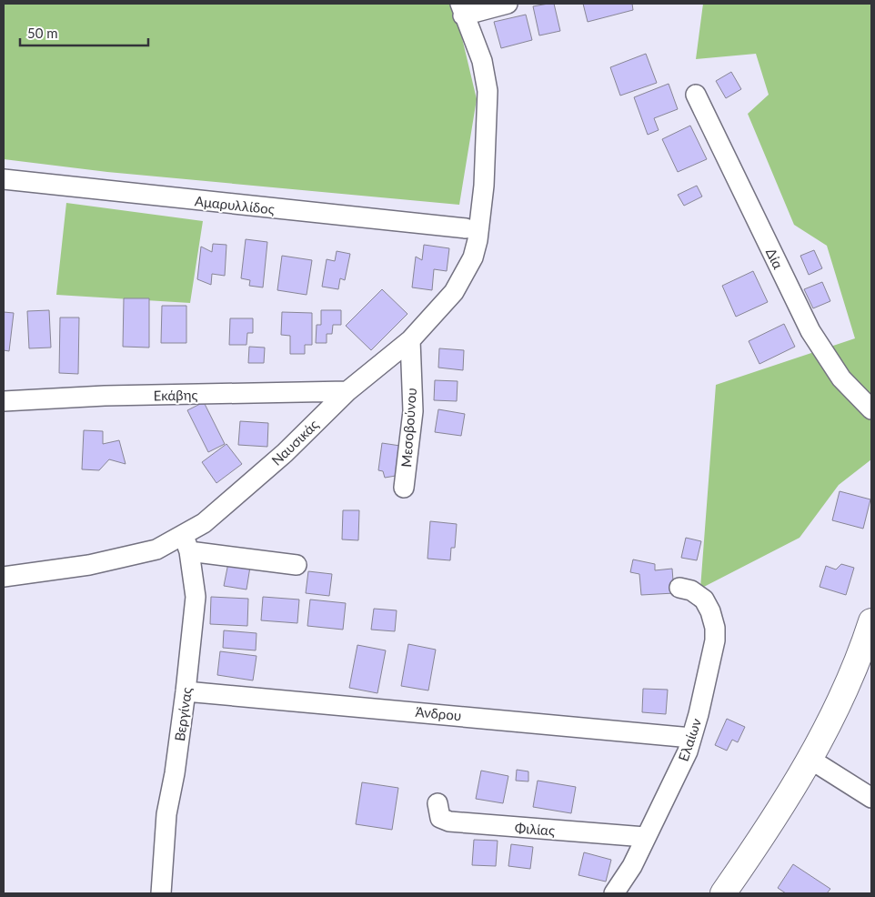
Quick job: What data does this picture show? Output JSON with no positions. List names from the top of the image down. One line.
{"streets":{"street":["Αμαρυλλίδος","Δία","Εκάβης","Μεσοβούνου","Ναυσικάς","Άνδρου","Βεργίνας","Ελαίων","Φιλίας"]},"crossings":[["Εκάβης","Ναυσικάς"],["Μεσοβούνου","Ναυσικάς"],["Ναυσικάς","Βεργίνας"],["Άνδρου","Βεργίνας"],["Άνδρου","Ελαίων"],["Ελαίων","Φιλίας"]],"scale_bar":"50 m"}
